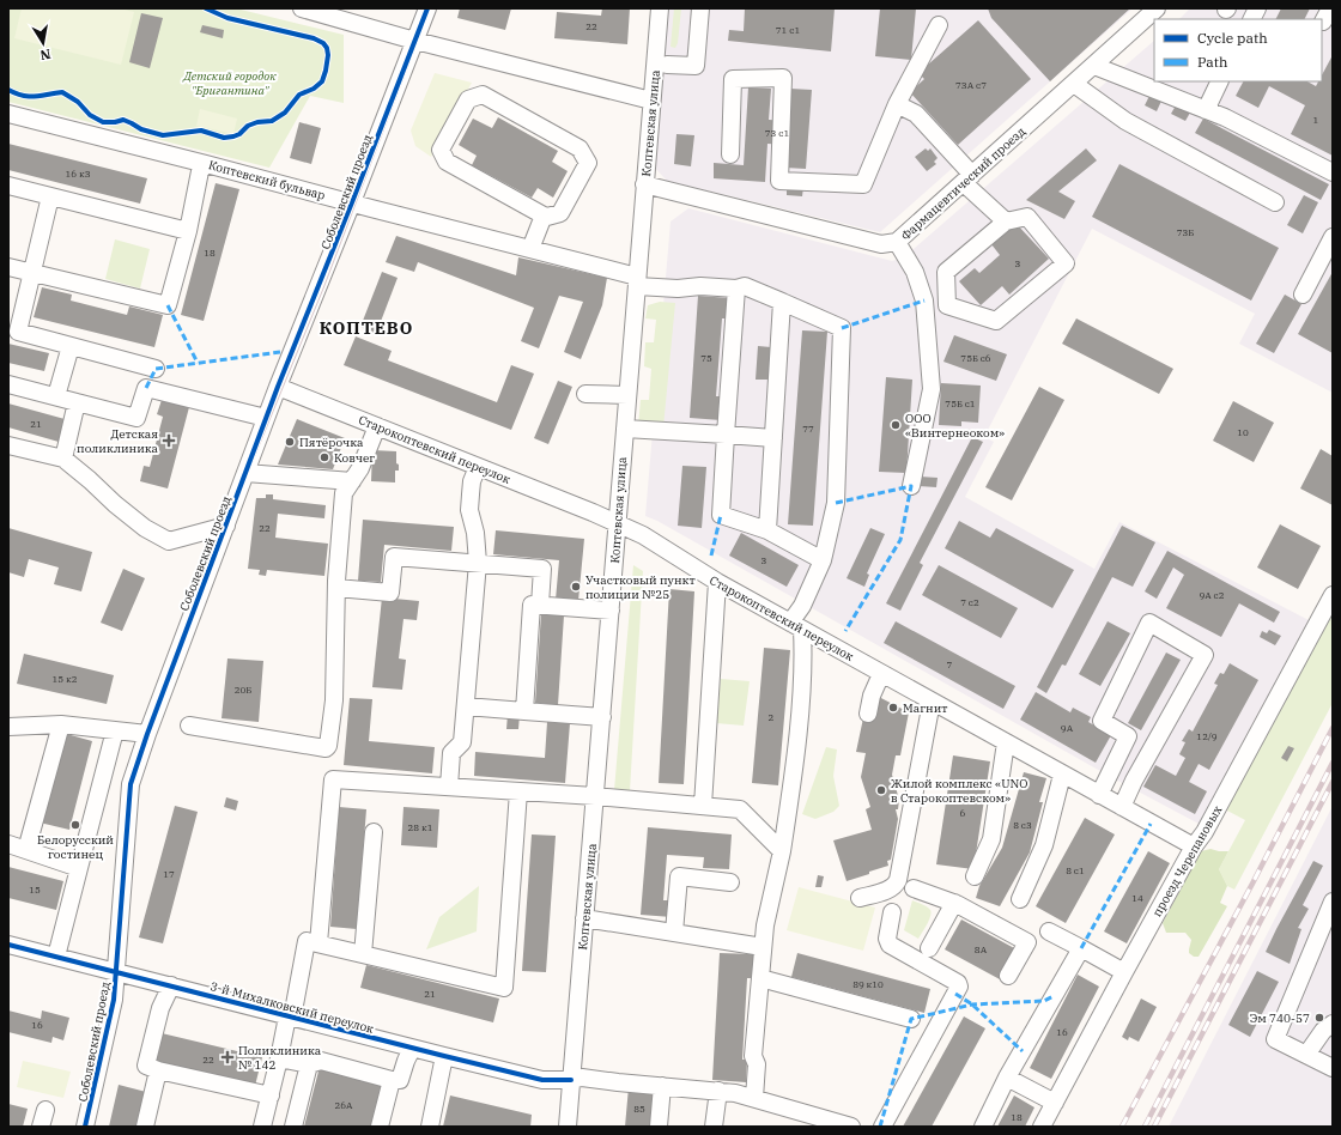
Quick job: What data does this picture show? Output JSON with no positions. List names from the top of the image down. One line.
{"streets":{"street":["Коптевская улица","Коптевский бульвар","Фармацевтический проезд","Соболевский проезд","Старокоптевский переулок","проезд Черепановых","3-й Михалковский переулок"]},"crossings":[["Коптевская улица","Коптевский бульвар"],["Коптевская улица","Фармацевтический проезд"],["Коптевская улица","Старокоптевский переулок"],["Коптевская улица","3-й Михалковский переулок"],["Коптевский бульвар","Соболевский проезд"],["Соболевский проезд","Старокоптевский переулок"],["Соболевский проезд","3-й Михалковский переулок"],["Старокоптевский переулок","проезд Черепановых"]],"districts":["КОПТЕВО"],"parks":["Детский городок \"Бригантина\""],"places":{"other":["ООО «Винтернеоком»","Пятёрочка","Ковчег","Участковый пункт полиции №25","Магнит","Жилой комплекс «UNO в Старокоптевском»","Белорусский гостинец","Эм 740-57"],"health":["Детская поликлиника","Поликлиника № 142"]},"house_numbers":["22","71 с1","73А с7","1","73 с1","16 к3","73Б","18","3","75","75Б с6","75Б с1","21","77","10","22","3","9А с2","7 с2","7","15 к2","20Б","2","9А","12/9","6","8 с3","28 к1","8 с1","17","15","14","8А","89 к10","21","16","16","22","26А","85","18"],"legend":["Cycle path","Path"],"north":"bottom"}
